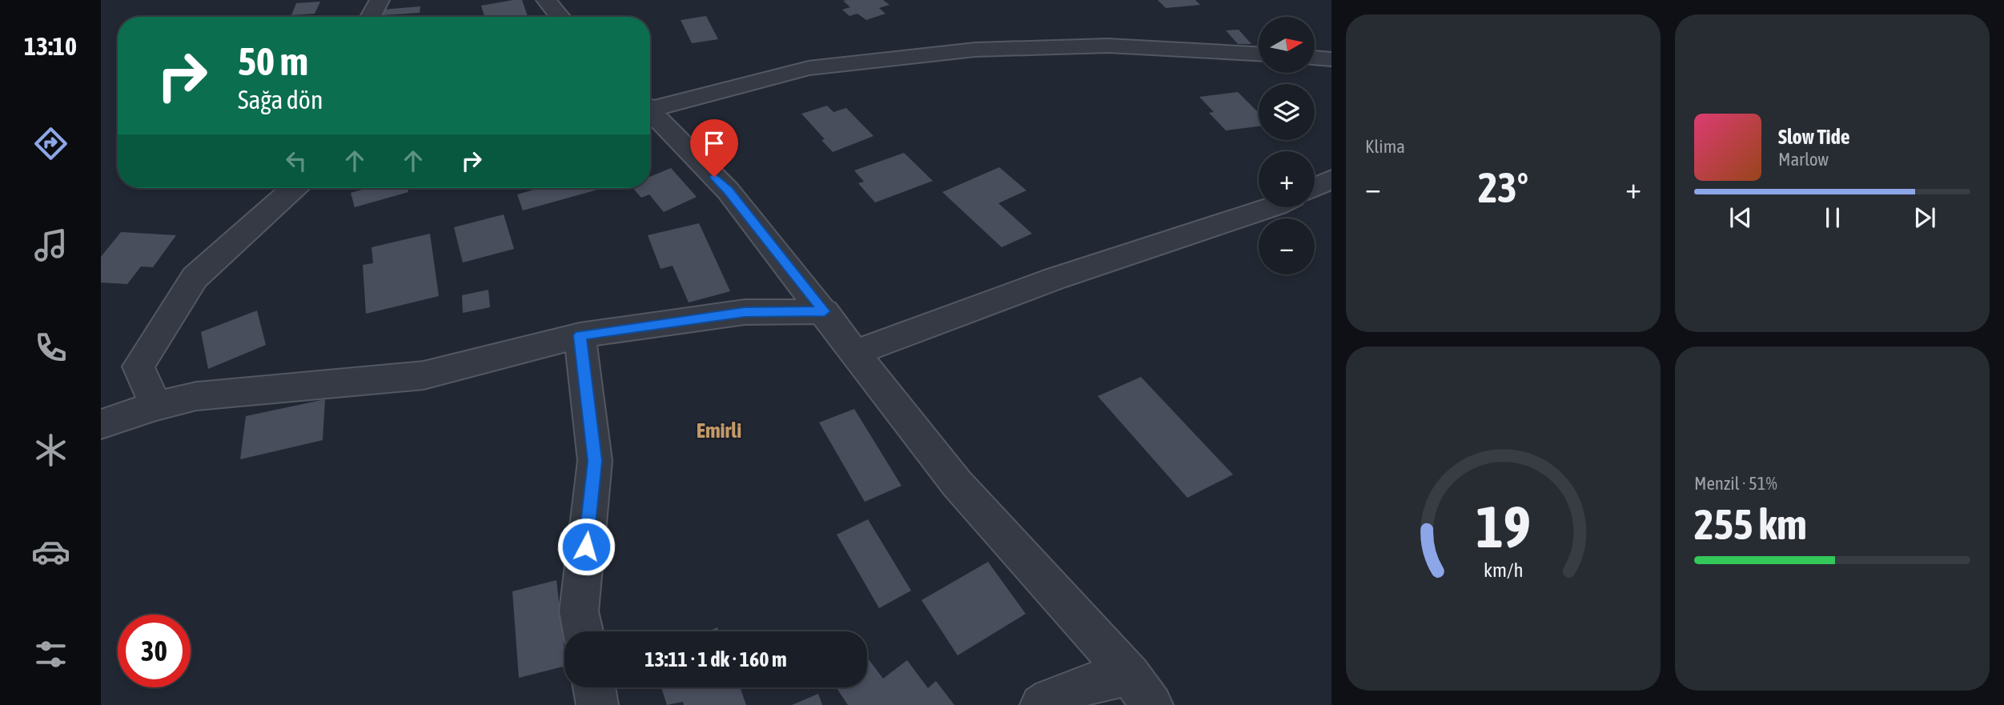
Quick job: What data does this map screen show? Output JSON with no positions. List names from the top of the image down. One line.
{"districts":["Emirli"],"north":"right","page":{"tabs":"13:10","tile":["Klima",["Menzil · 51%","255 km"]],"map_buttons":["+","−"],"turn":["50 m","Sağa dön"],"song":["Slow Tide","Marlow"],"heat":["−","23°","+"],"limit":"30","trip":"13:11 · 1 dk · 160 m","gauge":["19","km/h"]}}
